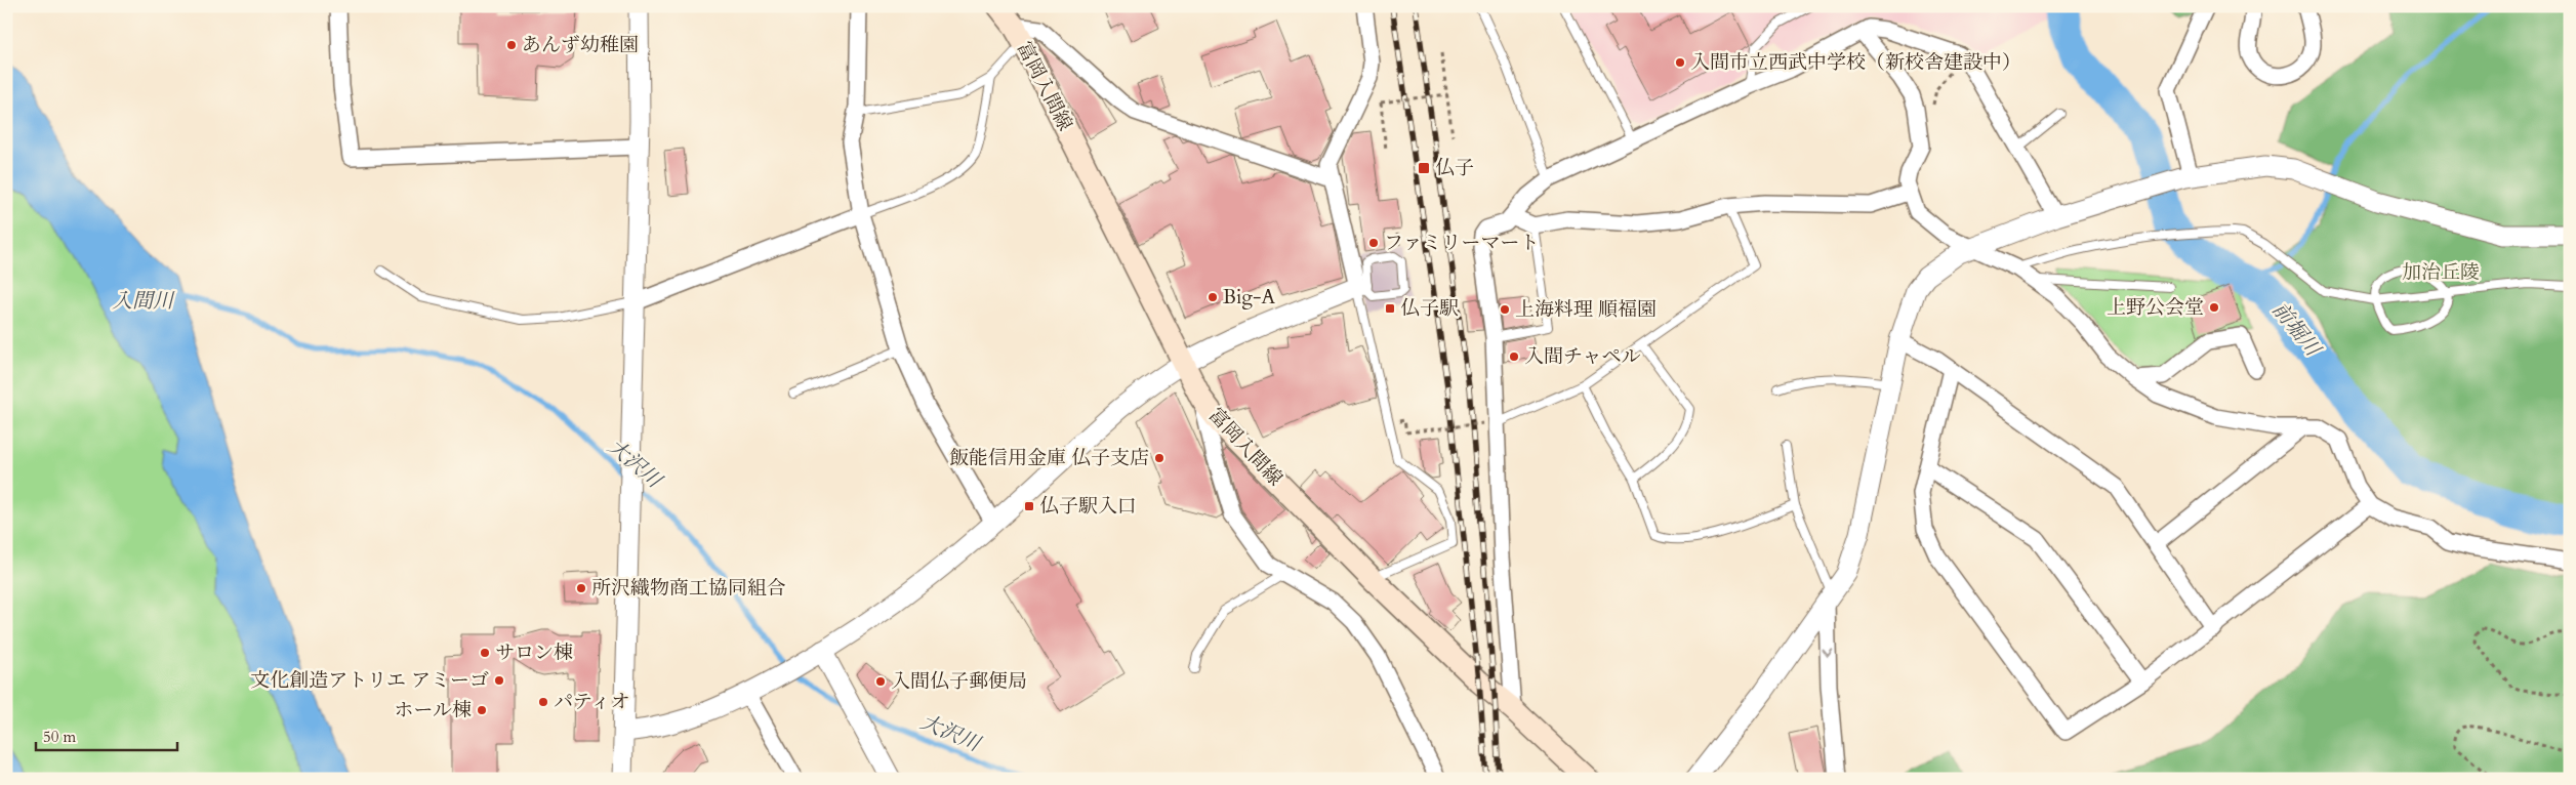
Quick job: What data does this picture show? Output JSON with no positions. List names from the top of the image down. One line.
{"streets":{"main road":["富岡入間線"]},"water":["入間川","前堀川","大沢川"],"parks":["加治丘陵"],"places":{"other":["あんず幼稚園","入間市立西武中学校（新校舎建設中）","ファミリーマート","Big-A","上野公会堂","上海料理 順福園","入間チャペル","飯能信用金庫 仏子支店","所沢織物商工協同組合","サロン棟","文化創造アトリエ アミーゴ","入間仏子郵便局","パティオ","ホール棟"],"transit":["仏子","仏子駅","仏子駅入口"]},"scale_bar":"50 m"}
